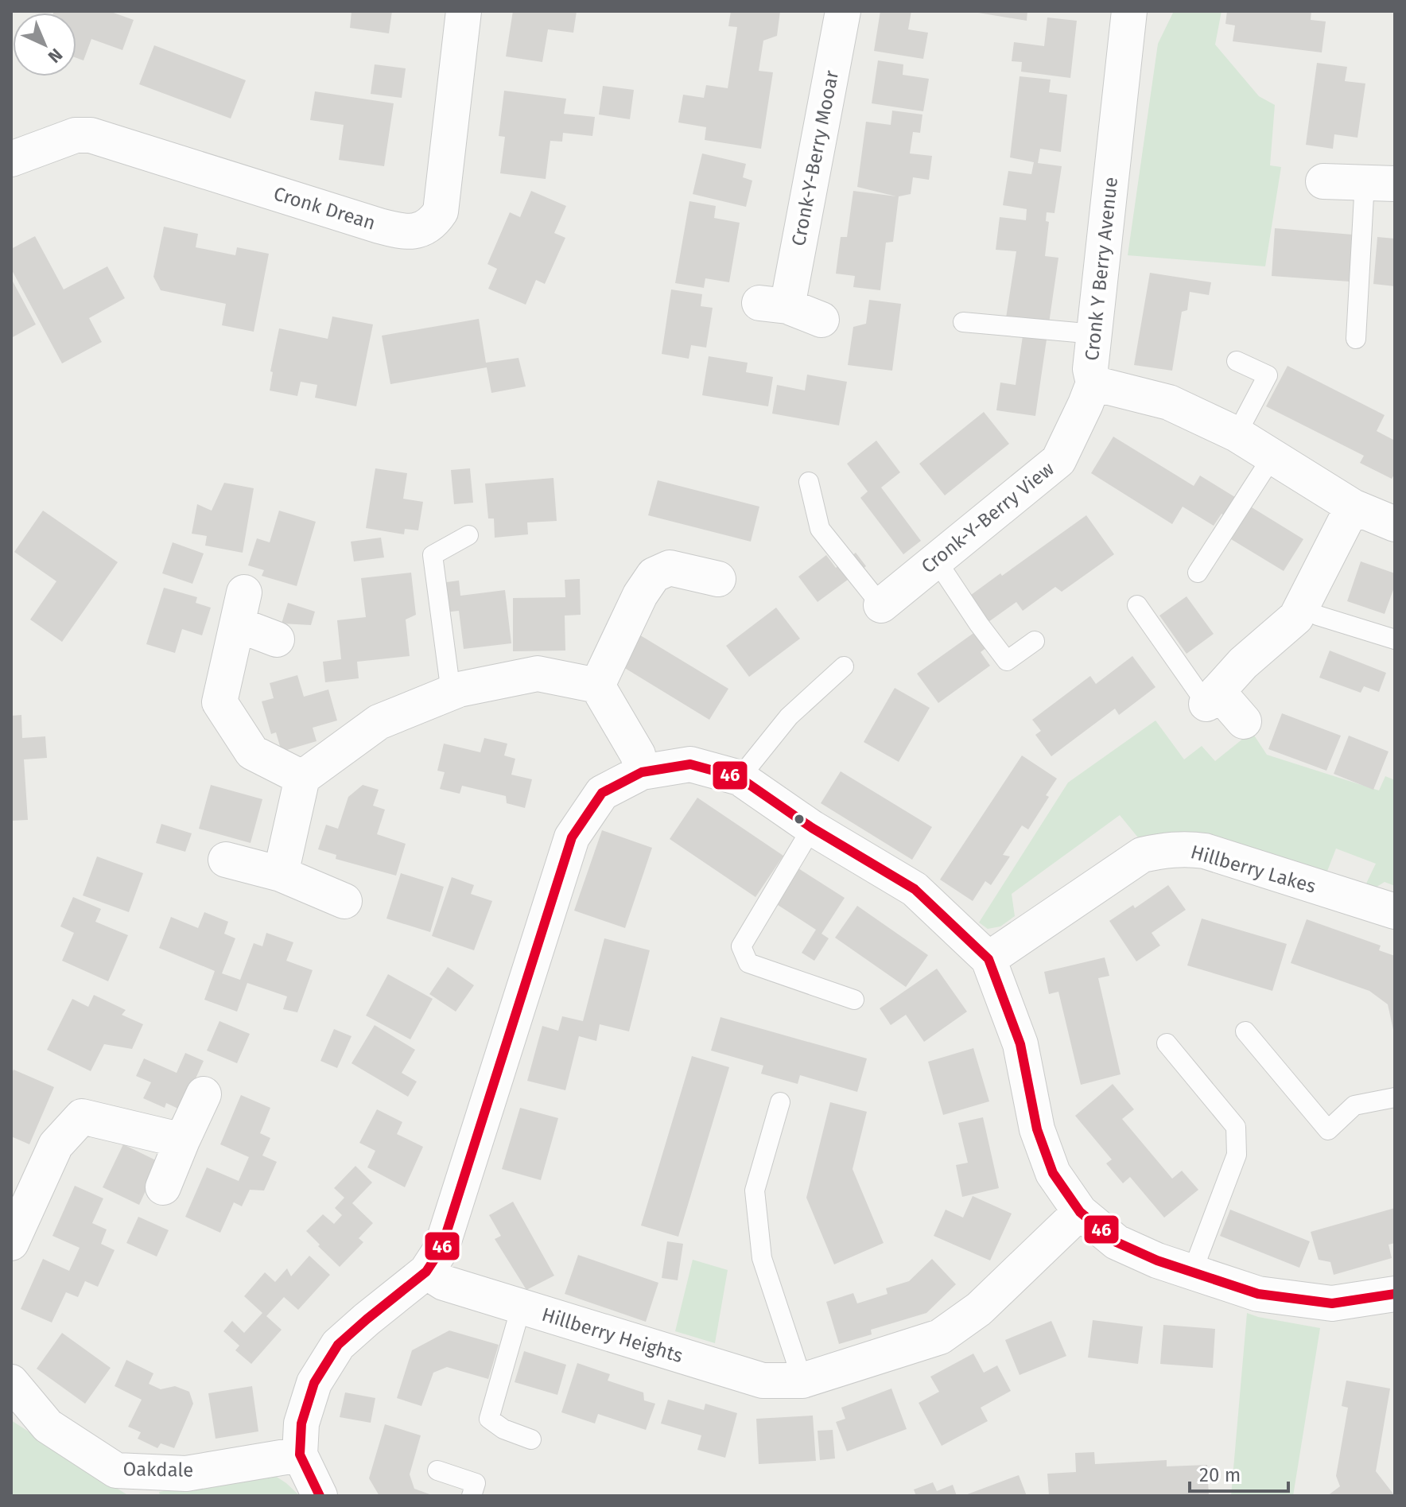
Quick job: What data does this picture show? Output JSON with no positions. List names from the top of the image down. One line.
{"streets":{"street":["Cronk-Y-Berry Mooar","Cronk Drean","Cronk Y Berry Avenue","Cronk-Y-Berry View","Hillberry Lakes","Hillberry Heights","Oakdale"]},"crossings":[["Cronk Y Berry Avenue","Cronk-Y-Berry View"]],"lines":["transit line 46"],"scale_bar":"20 m","north":"bottom right"}
